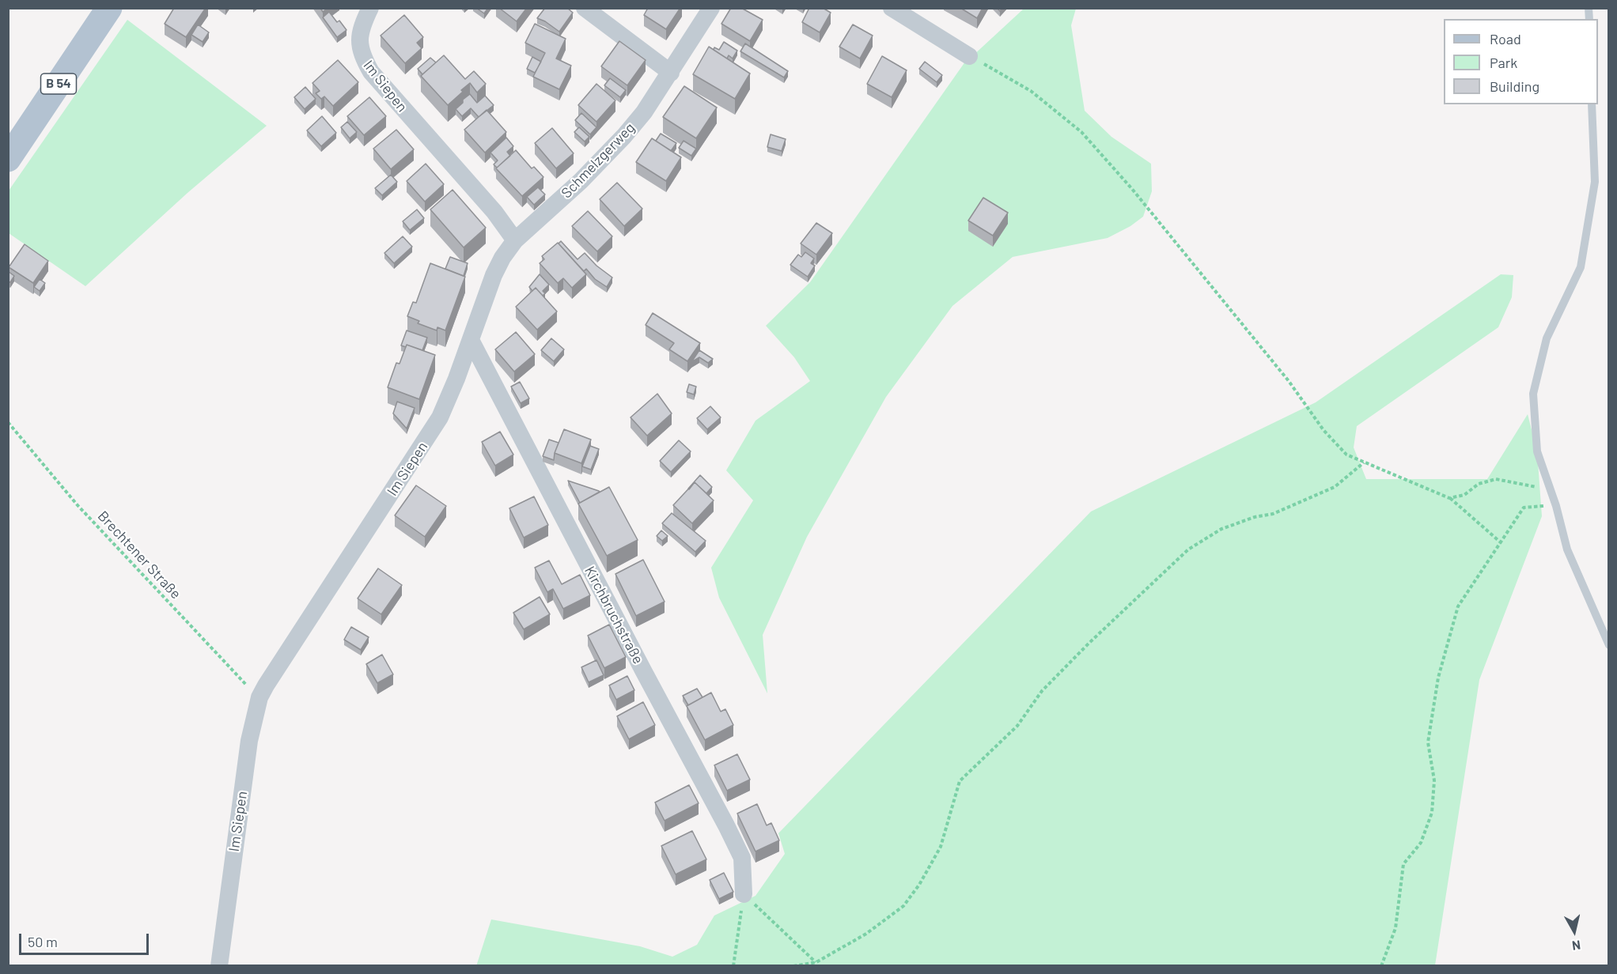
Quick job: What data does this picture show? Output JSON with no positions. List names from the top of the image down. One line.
{"streets":{"main road":["B 54"],"street":["Im Siepen","Schmelzgerweg","Kirchbruchstraße"],"path":["Brechtener Straße"]},"crossings":[["Im Siepen","Schmelzgerweg"],["Im Siepen","Brechtener Straße"],["Im Siepen","Kirchbruchstraße"]],"legend":["Road","Park","Building"],"scale_bar":"50 m","north":"bottom"}
